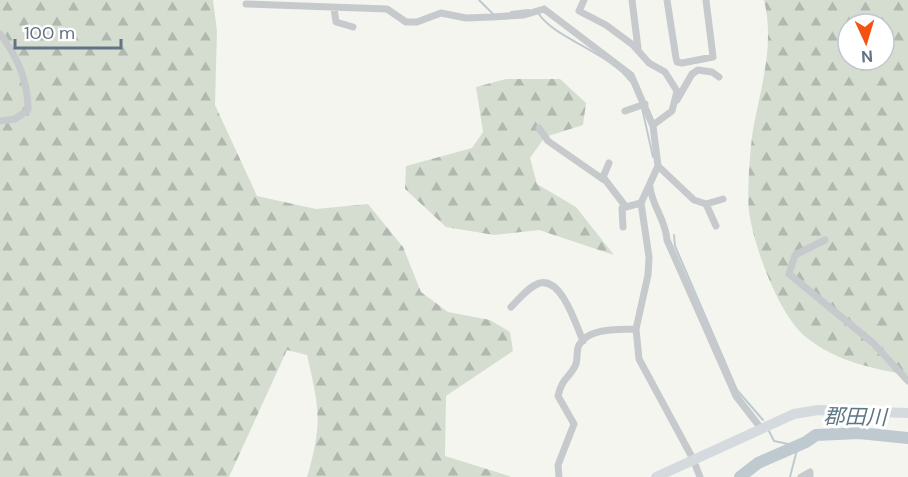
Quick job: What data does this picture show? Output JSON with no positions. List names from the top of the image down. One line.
{"water":["郡田川"],"scale_bar":"100 m","north":"bottom"}
